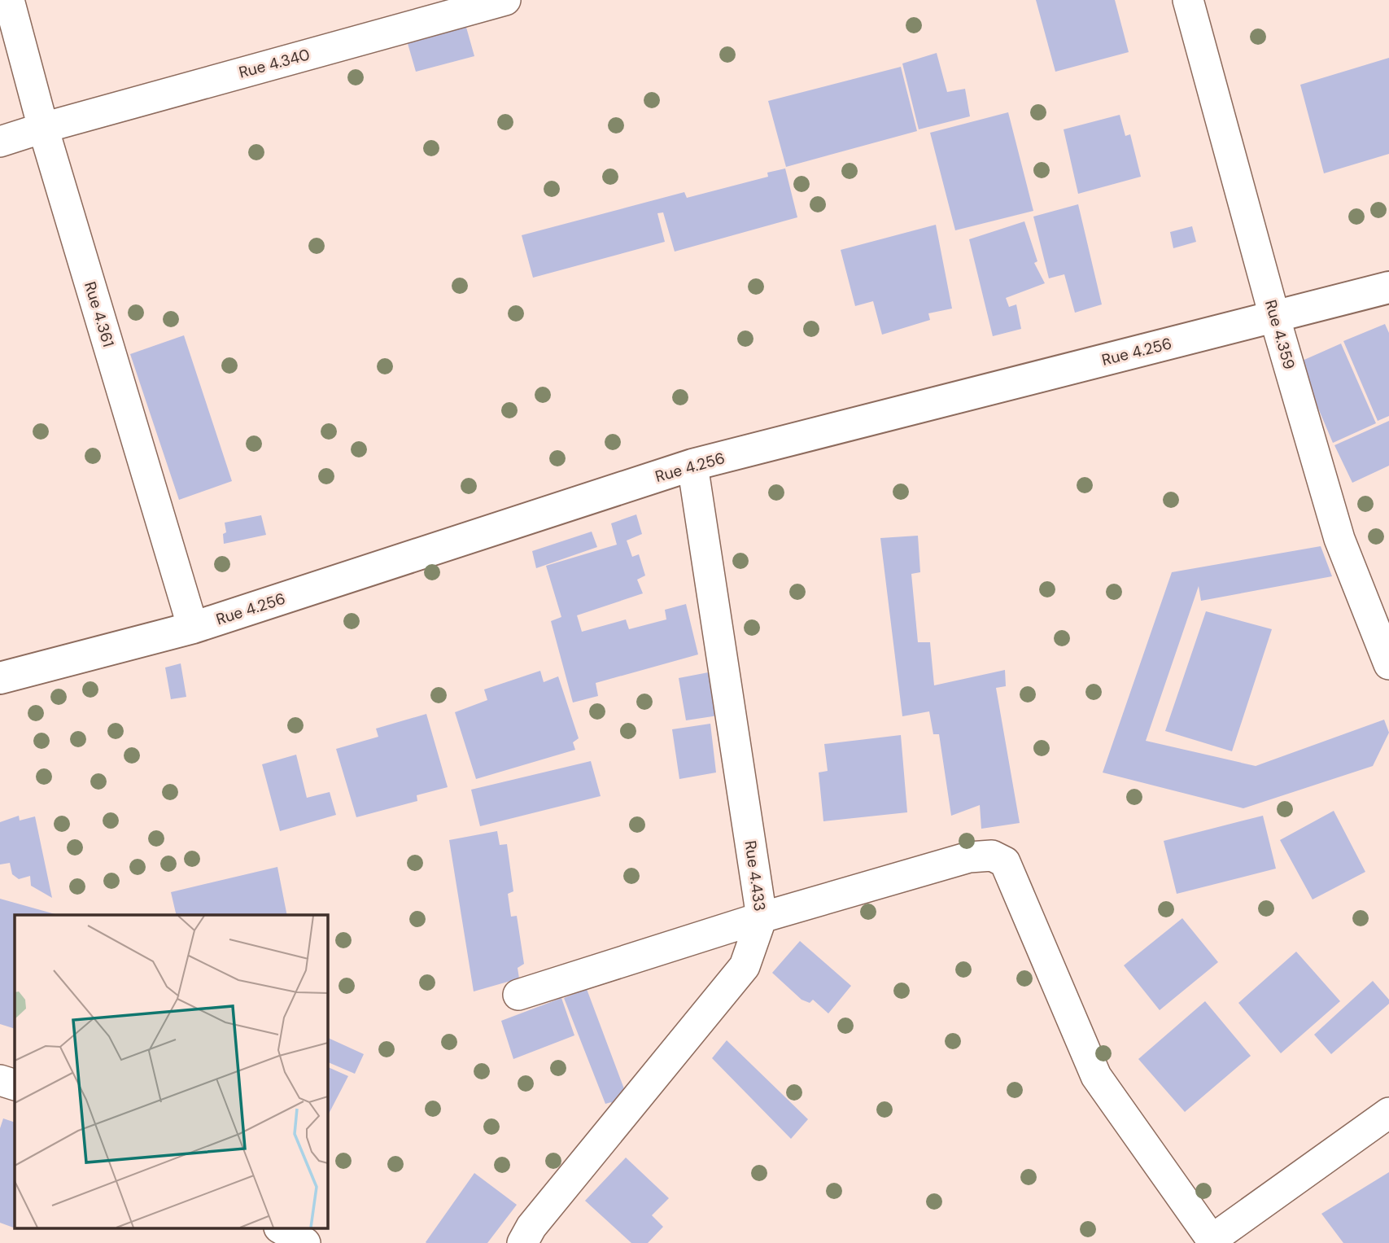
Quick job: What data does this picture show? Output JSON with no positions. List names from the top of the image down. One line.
{"streets":{"street":["Rue 4.340","Rue 4.361","Rue 4.359","Rue 4.256","Rue 4.433"]},"crossings":[["Rue 4.340","Rue 4.361"],["Rue 4.361","Rue 4.256"],["Rue 4.359","Rue 4.256"],["Rue 4.256","Rue 4.433"]]}
